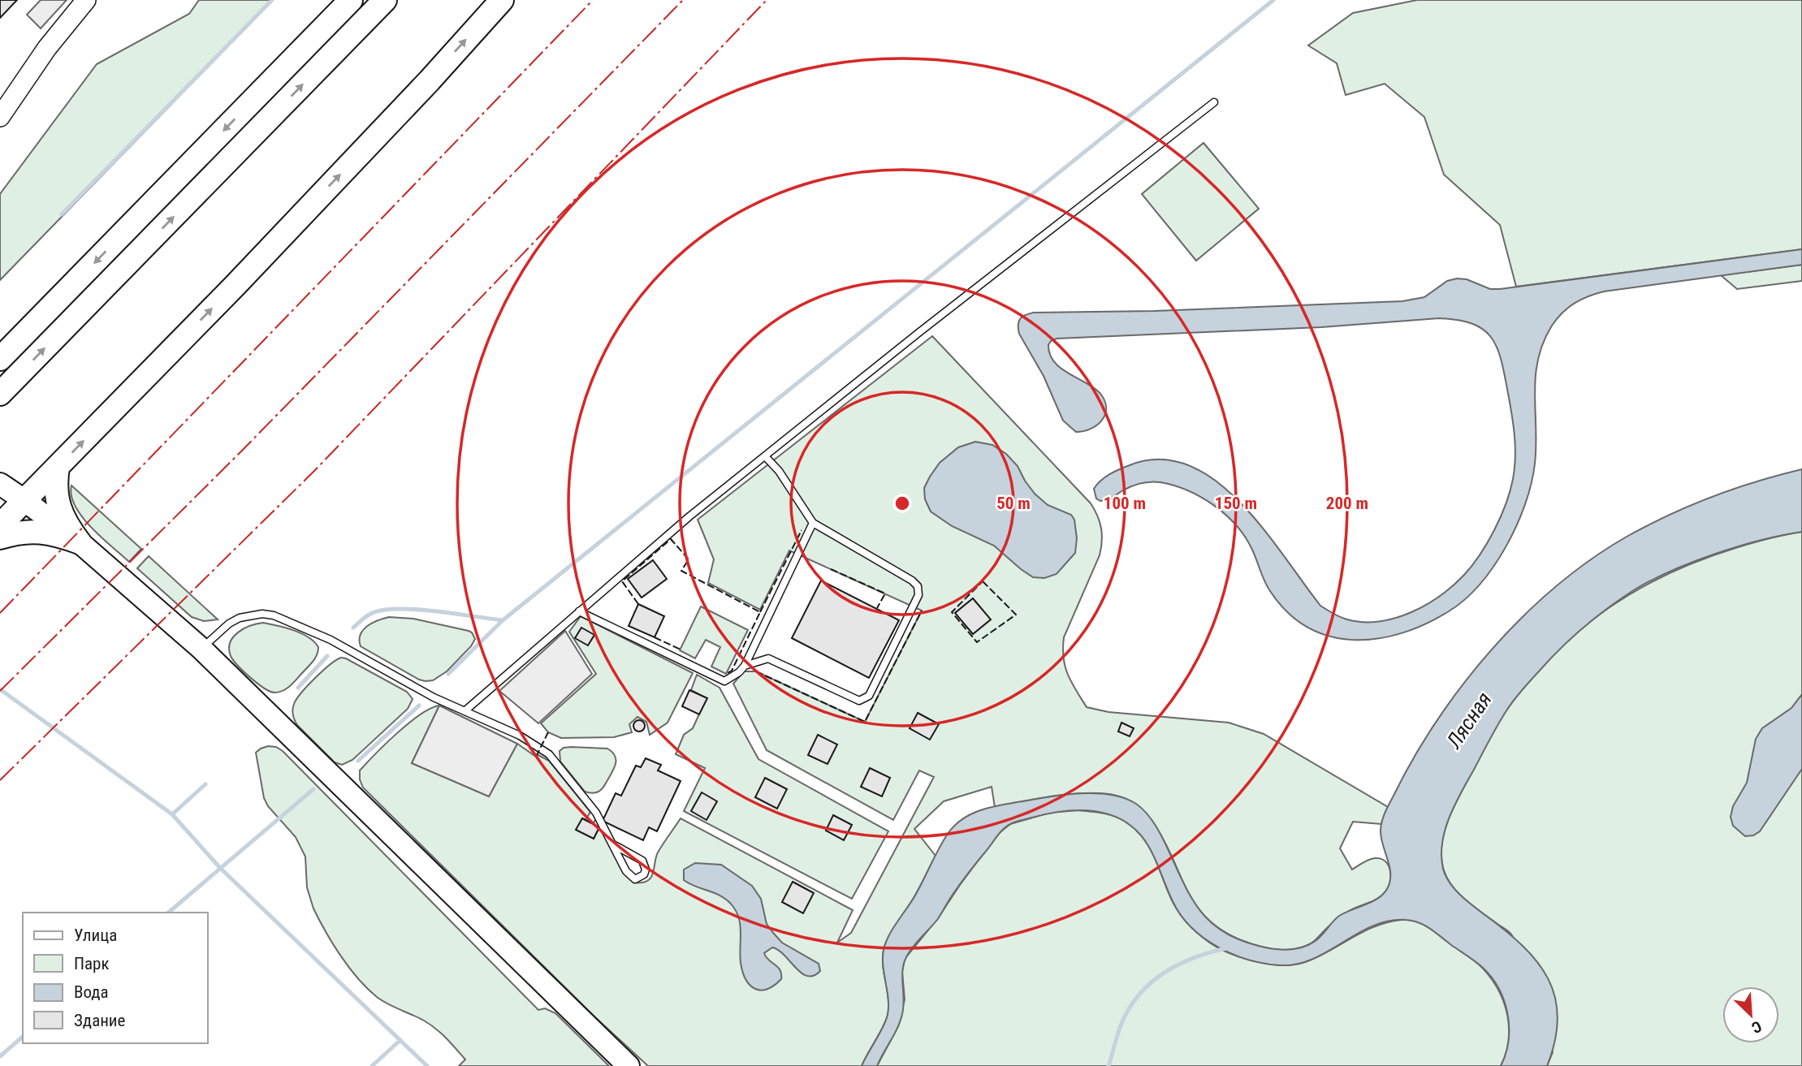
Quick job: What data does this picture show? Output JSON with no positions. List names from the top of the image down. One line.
{"water":["Лясная"],"legend":["Улица","Парк","Вода","Здание"],"north":"bottom right","rings":["50 m","100 m","150 m","200 m"]}
